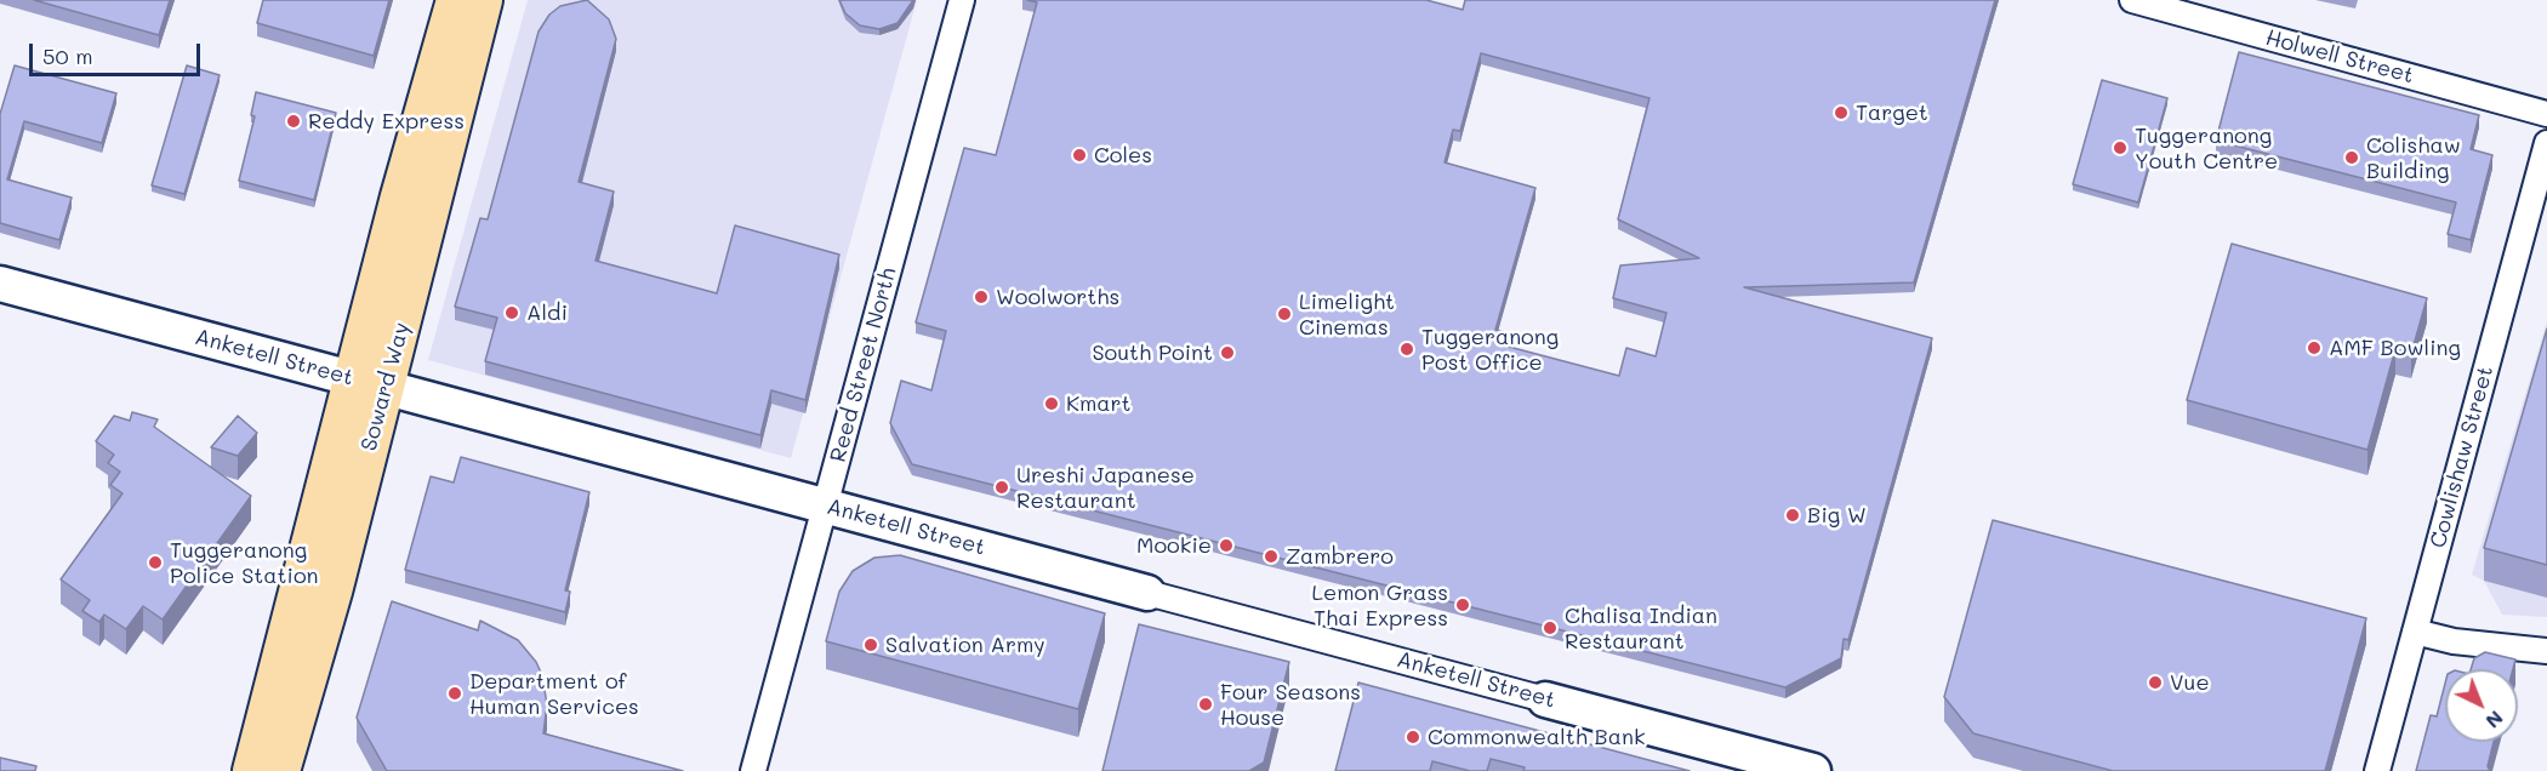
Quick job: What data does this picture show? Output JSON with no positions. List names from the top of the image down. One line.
{"streets":{"main road":["Soward Way"],"street":["Holwell Street","Anketell Street","Reed Street North","Cowlishaw Street"]},"crossings":[["Anketell Street","Reed Street North"],["Anketell Street","Soward Way"]],"places":["Target","Reddy Express","Tuggeranong Youth Centre","Coles","Colishaw Building","Woolworths","Aldi","Limelight Cinemas","AMF Bowling","Tuggeranong Post Office","South Point","Kmart","Ureshi Japanese Restaurant","Big W","Mookie","Zambrero","Tuggeranong Police Station","Lemon Grass Thai Express","Chalisa Indian Restaurant","Salvation Army","Vue","Department of Human Services","Four Seasons House","Commonwealth Bank"],"scale_bar":"50 m","north":"bottom right"}
